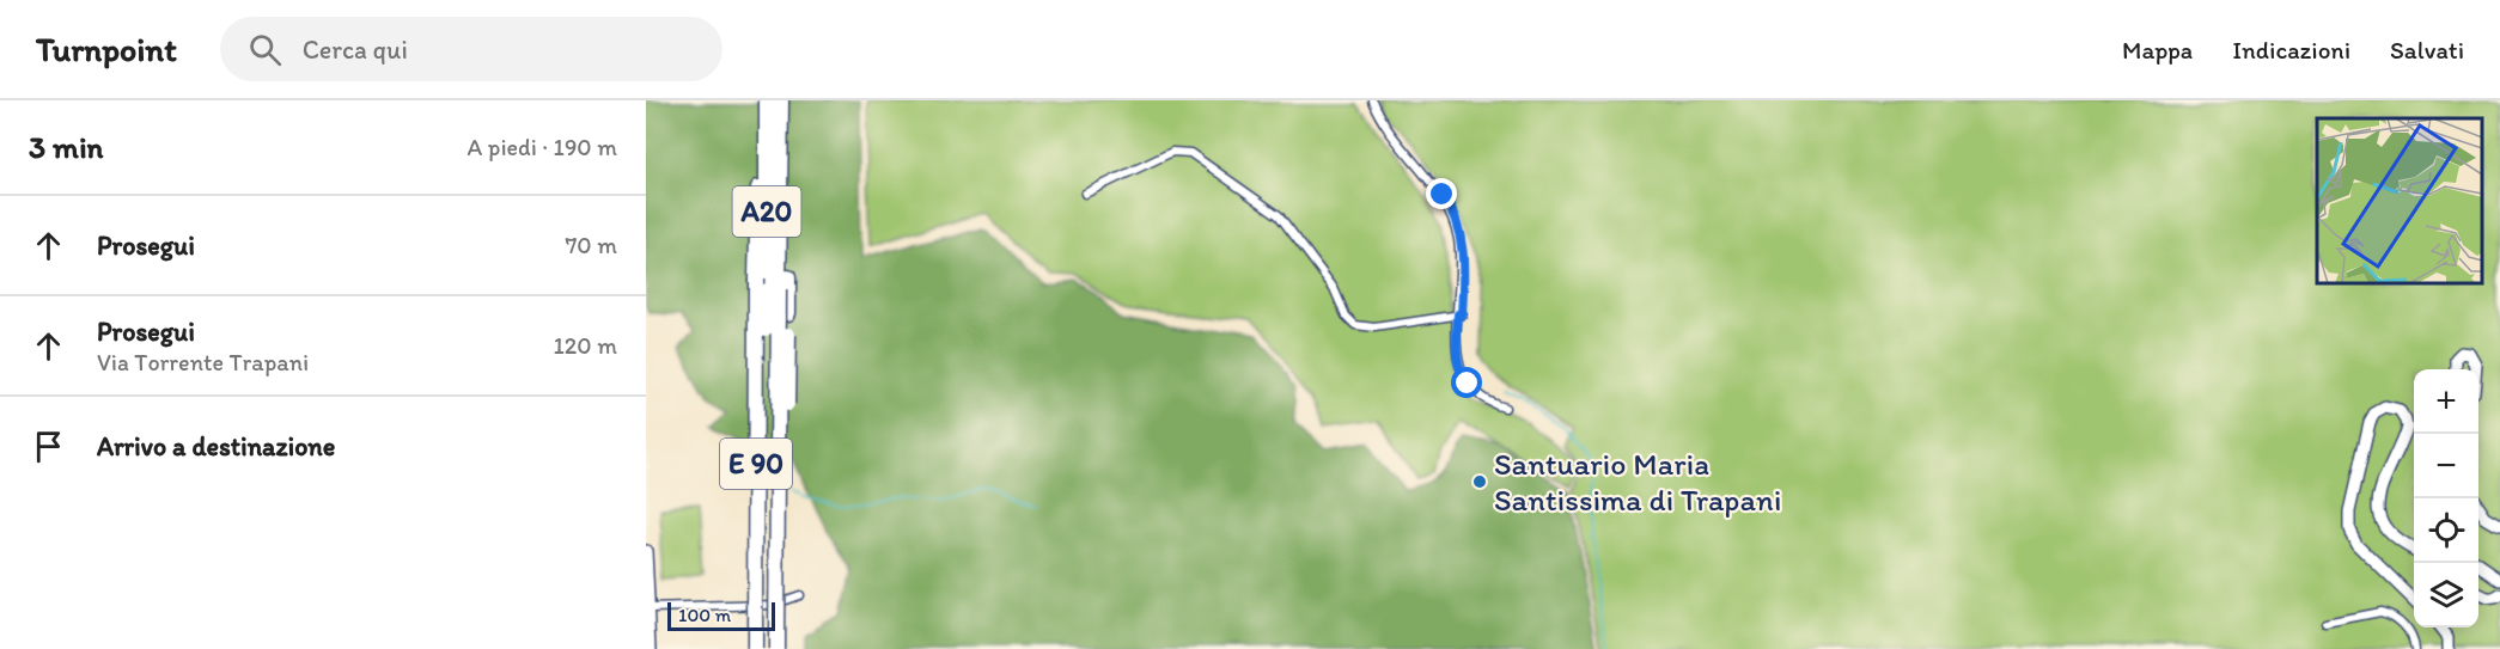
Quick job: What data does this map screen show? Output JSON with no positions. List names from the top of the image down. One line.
{"streets":{"highway":["A20","E 90"]},"crossings":[["A20","E 90"]],"places":["Santuario Maria Santissima di Trapani"],"scale_bar":"100 m","page":{"header":"Turnpoint","search":"Cerca qui","nav":["Mappa","Indicazioni","Salvati"],"heading":["3 min","A piedi · 190 m"],"list":[["Prosegui","70 m"],["Prosegui","Via Torrente Trapani","120 m"],"Arrivo a destinazione"],"map_buttons":["+","−"],"scale":"100 m"}}
